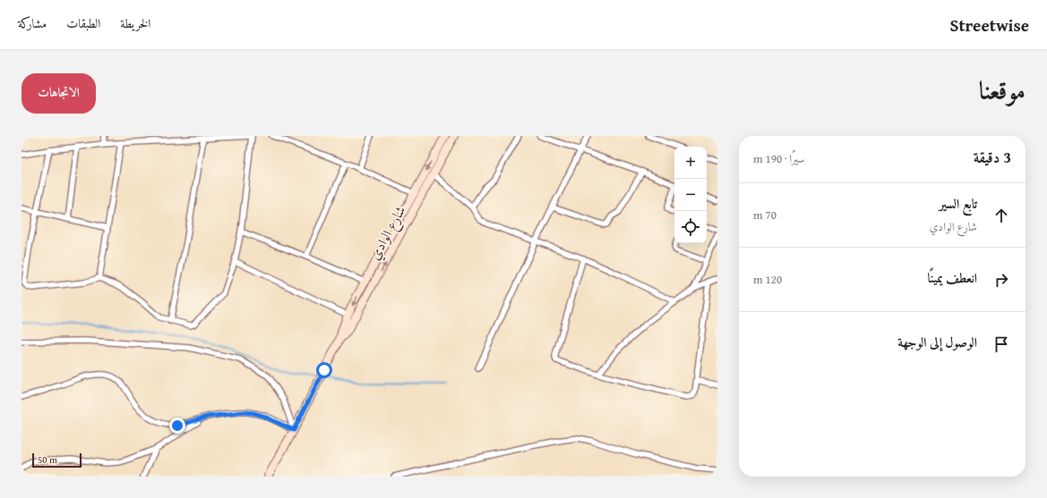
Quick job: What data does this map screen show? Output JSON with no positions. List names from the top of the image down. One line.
{"streets":{"main road":["شارع الوادي"]},"scale_bar":"50 m","page":{"header":"Streetwise","nav":["الخريطة","الطبقات","مشاركة"],"title":"موقعنا","buttons":"الاتجاهات","heading":["3 دقيقة","سيرًا · 190 m"],"map_buttons":["+","−"],"list":[["تابع السير","شارع الوادي","70 m"],["انعطف يمينًا","120 m"],"الوصول إلى الوجهة"],"scale":"50 m"}}
